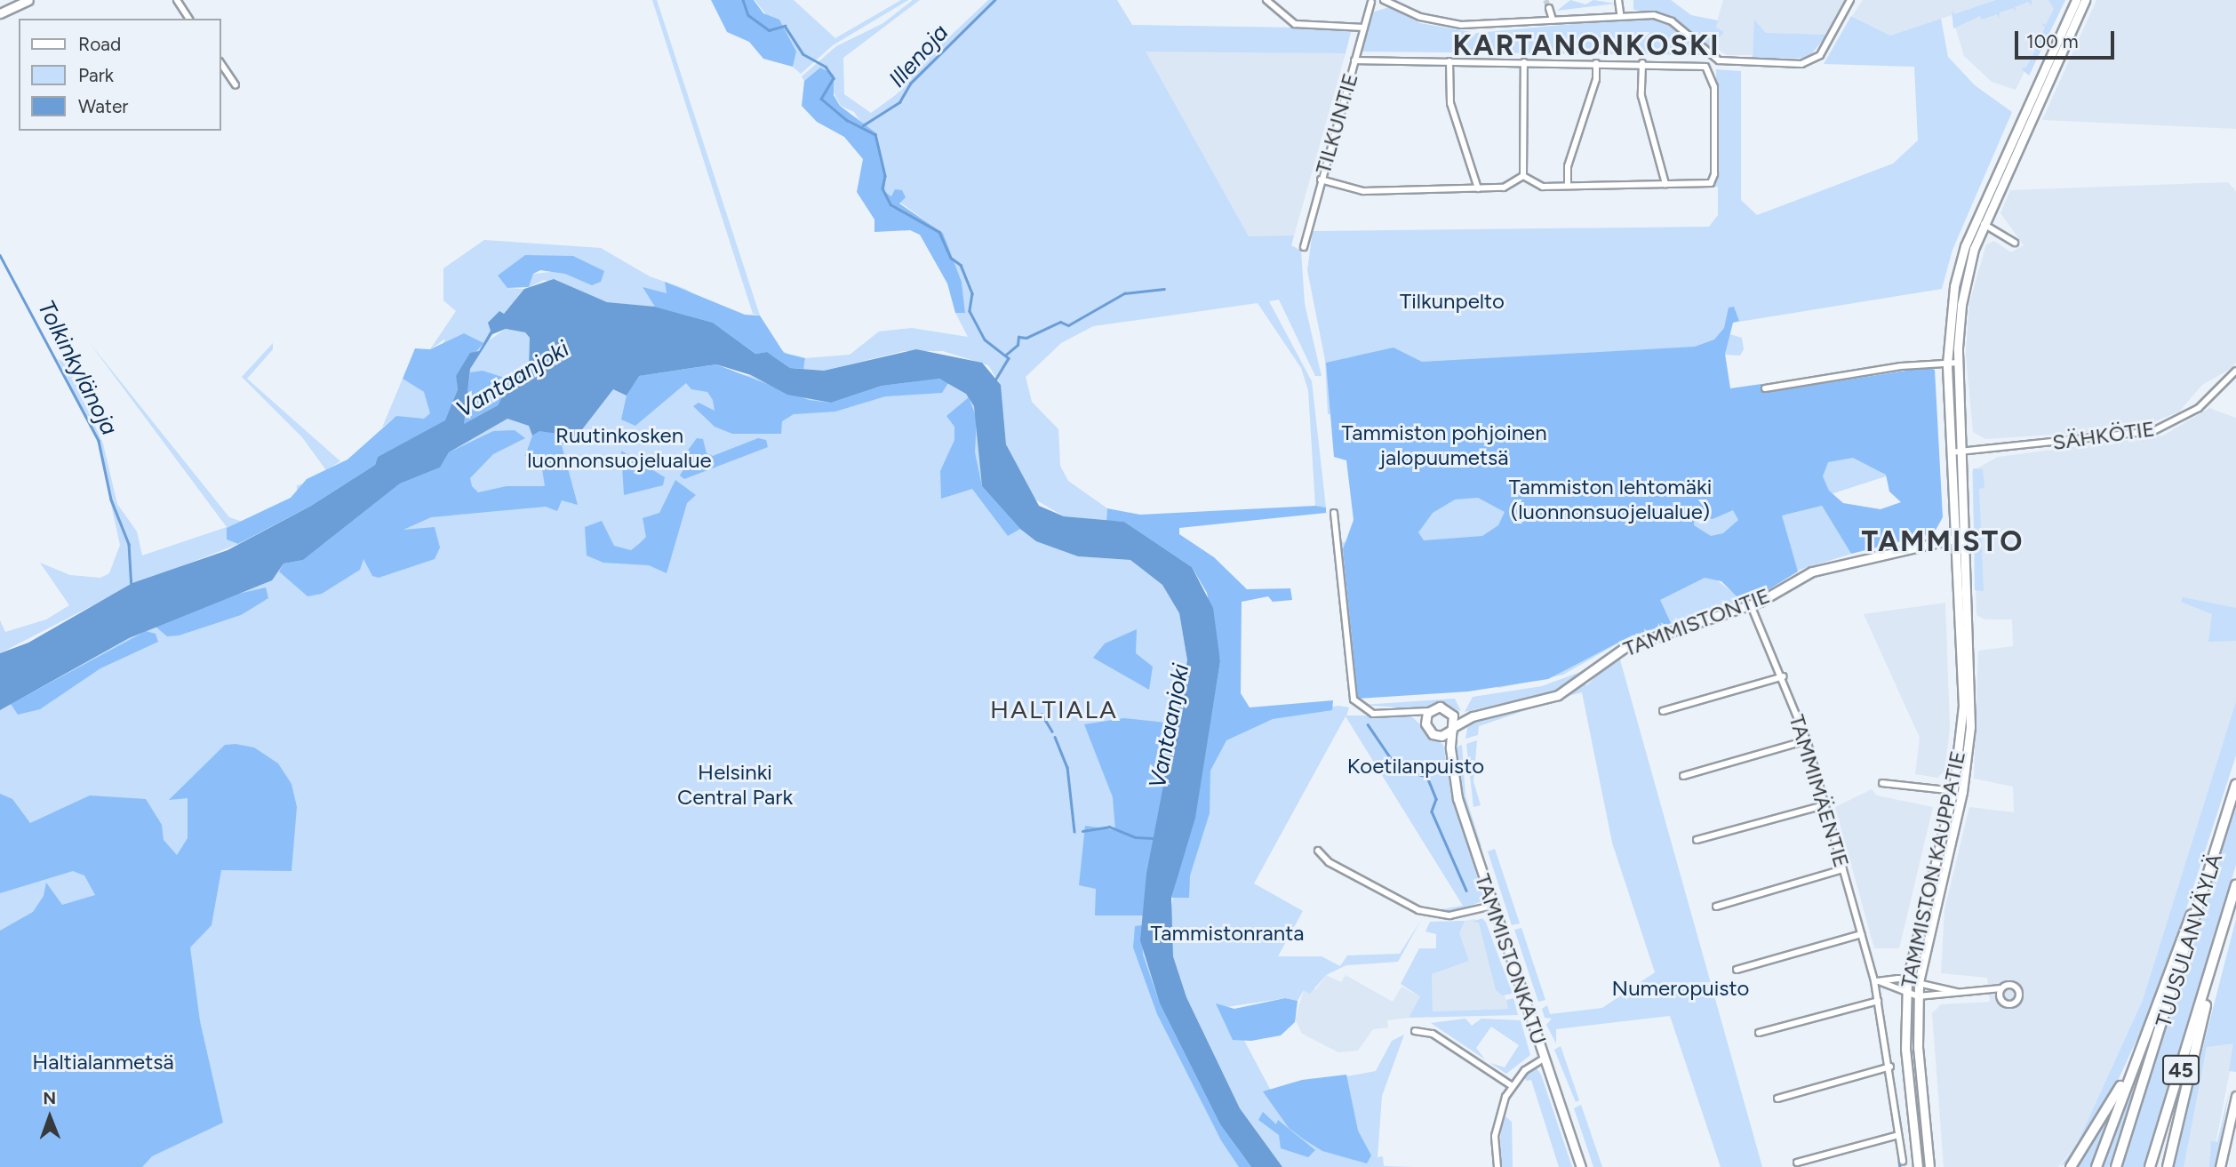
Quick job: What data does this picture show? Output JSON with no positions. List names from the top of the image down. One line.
{"streets":{"highway":["TUUSULANVÄYLÄ","45"],"main road":["TAMMISTONTIE","TAMMISTON KAUPPATIE","TAMMISTONKATU"],"street":["TILKUNTIE","SÄHKÖTIE","TAMMIMÄENTIE"]},"crossings":[["SÄHKÖTIE","TAMMISTON KAUPPATIE"],["TAMMISTONTIE","TAMMIMÄENTIE"],["TAMMISTONTIE","TAMMISTON KAUPPATIE"],["TAMMISTONTIE","TAMMISTONKATU"]],"districts":["KARTANONKOSKI","TAMMISTO","HALTIALA"],"water":["Illenoja","Tolkinkylänoja","Vantaanjoki"],"parks":["Tilkunpelto","Tammiston pohjoinen jalopuumetsä","Ruutinkosken luonnonsuojelualue","Tammiston lehtomäki (luonnonsuojelualue)","Koetilanpuisto","Helsinki Central Park","Tammistonranta","Numeropuisto","Haltialanmetsä"],"legend":["Road","Park","Water"],"scale_bar":"100 m","north":"top"}
